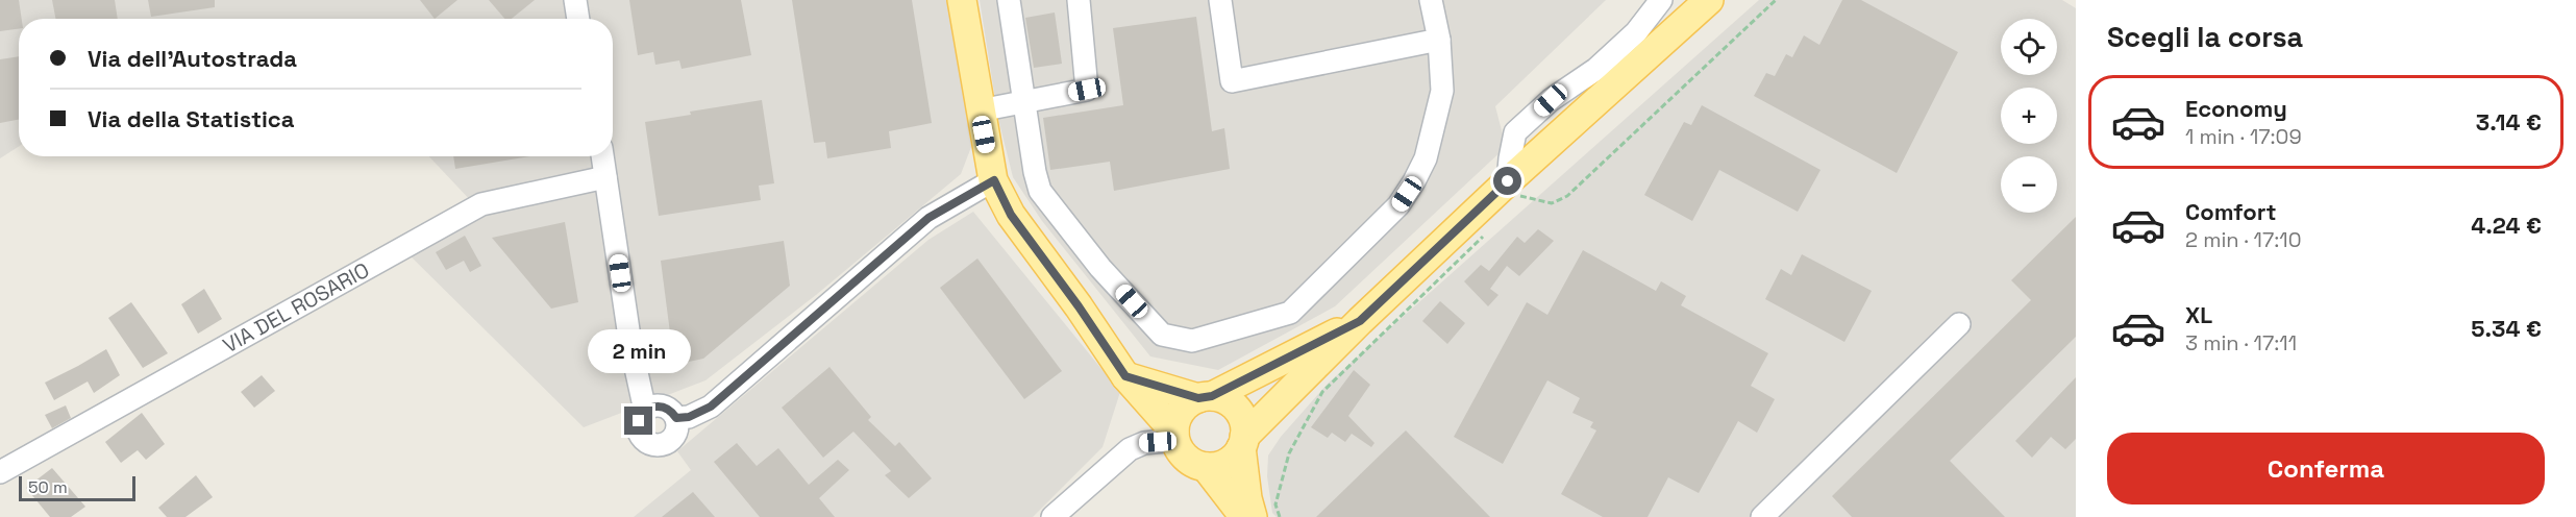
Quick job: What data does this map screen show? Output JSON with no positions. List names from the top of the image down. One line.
{"streets":{"street":["VIA DEL ROSARIO"]},"scale_bar":"50 m","page":{"heading":"Scegli la corsa","map_buttons":["+","−"],"banner":["Via dell'Autostrada","Via della Statistica"],"list":[{"name":"Economy","note":"1 min · 17:09","value":"3.14 €"},{"name":"Comfort","note":"2 min · 17:10","value":"4.24 €"},{"name":"XL","note":"3 min · 17:11","value":"5.34 €"}],"bubble":"2 min","buttons":"Conferma","scale":"50 m"}}
